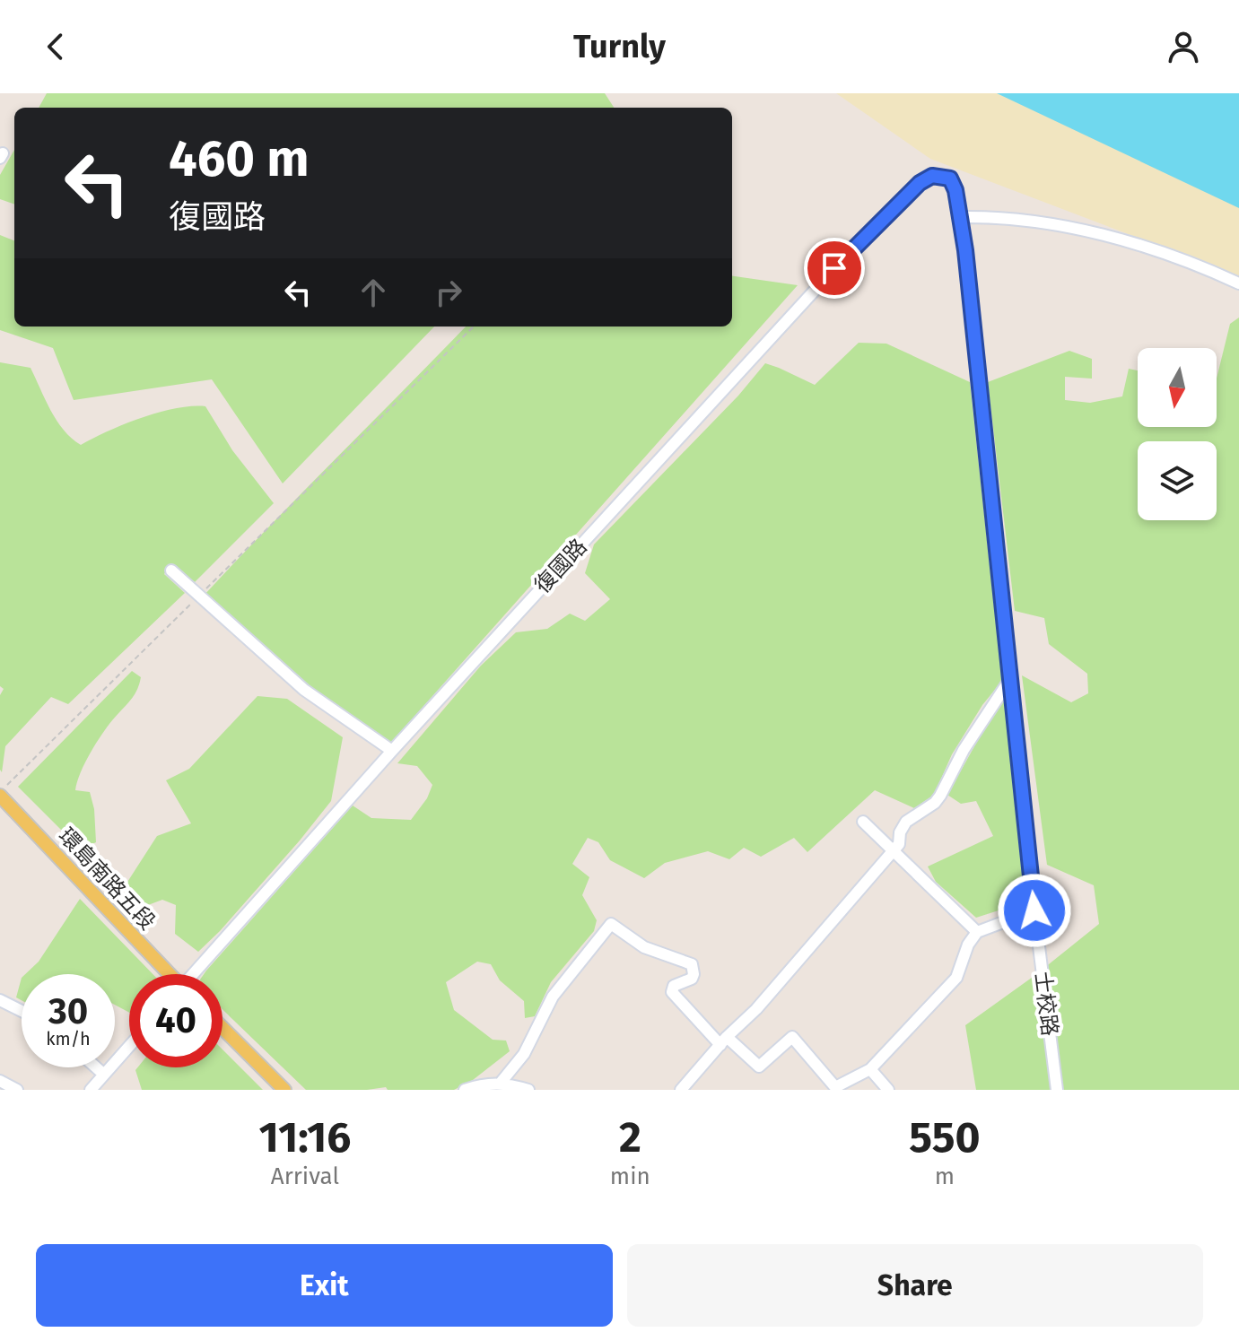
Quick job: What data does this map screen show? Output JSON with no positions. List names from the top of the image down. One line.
{"streets":{"main road":["環島南路五段"],"street":["復國路","士校路"]},"crossings":[["復國路","士校路"]],"north":"bottom","page":{"header":"Turnly","turn":["460 m","復國路"],"speed":"30 km/h","limit":"40","eta":["11:16","Arrival","2","min","550","m"],"buttons":["Exit","Share"]}}
